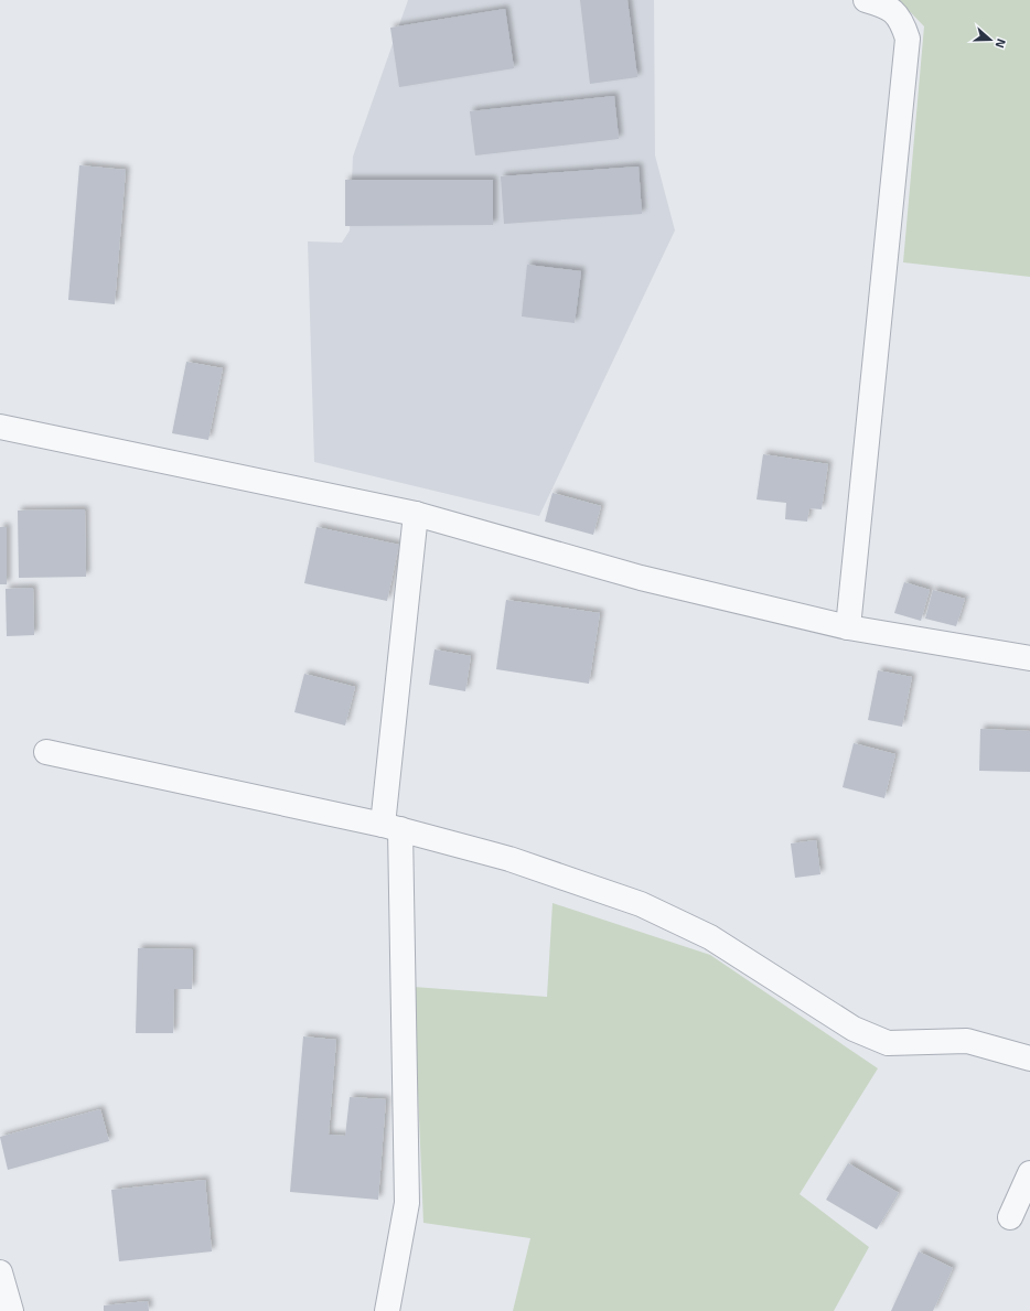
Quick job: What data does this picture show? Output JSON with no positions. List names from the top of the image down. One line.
{"north":"right"}
